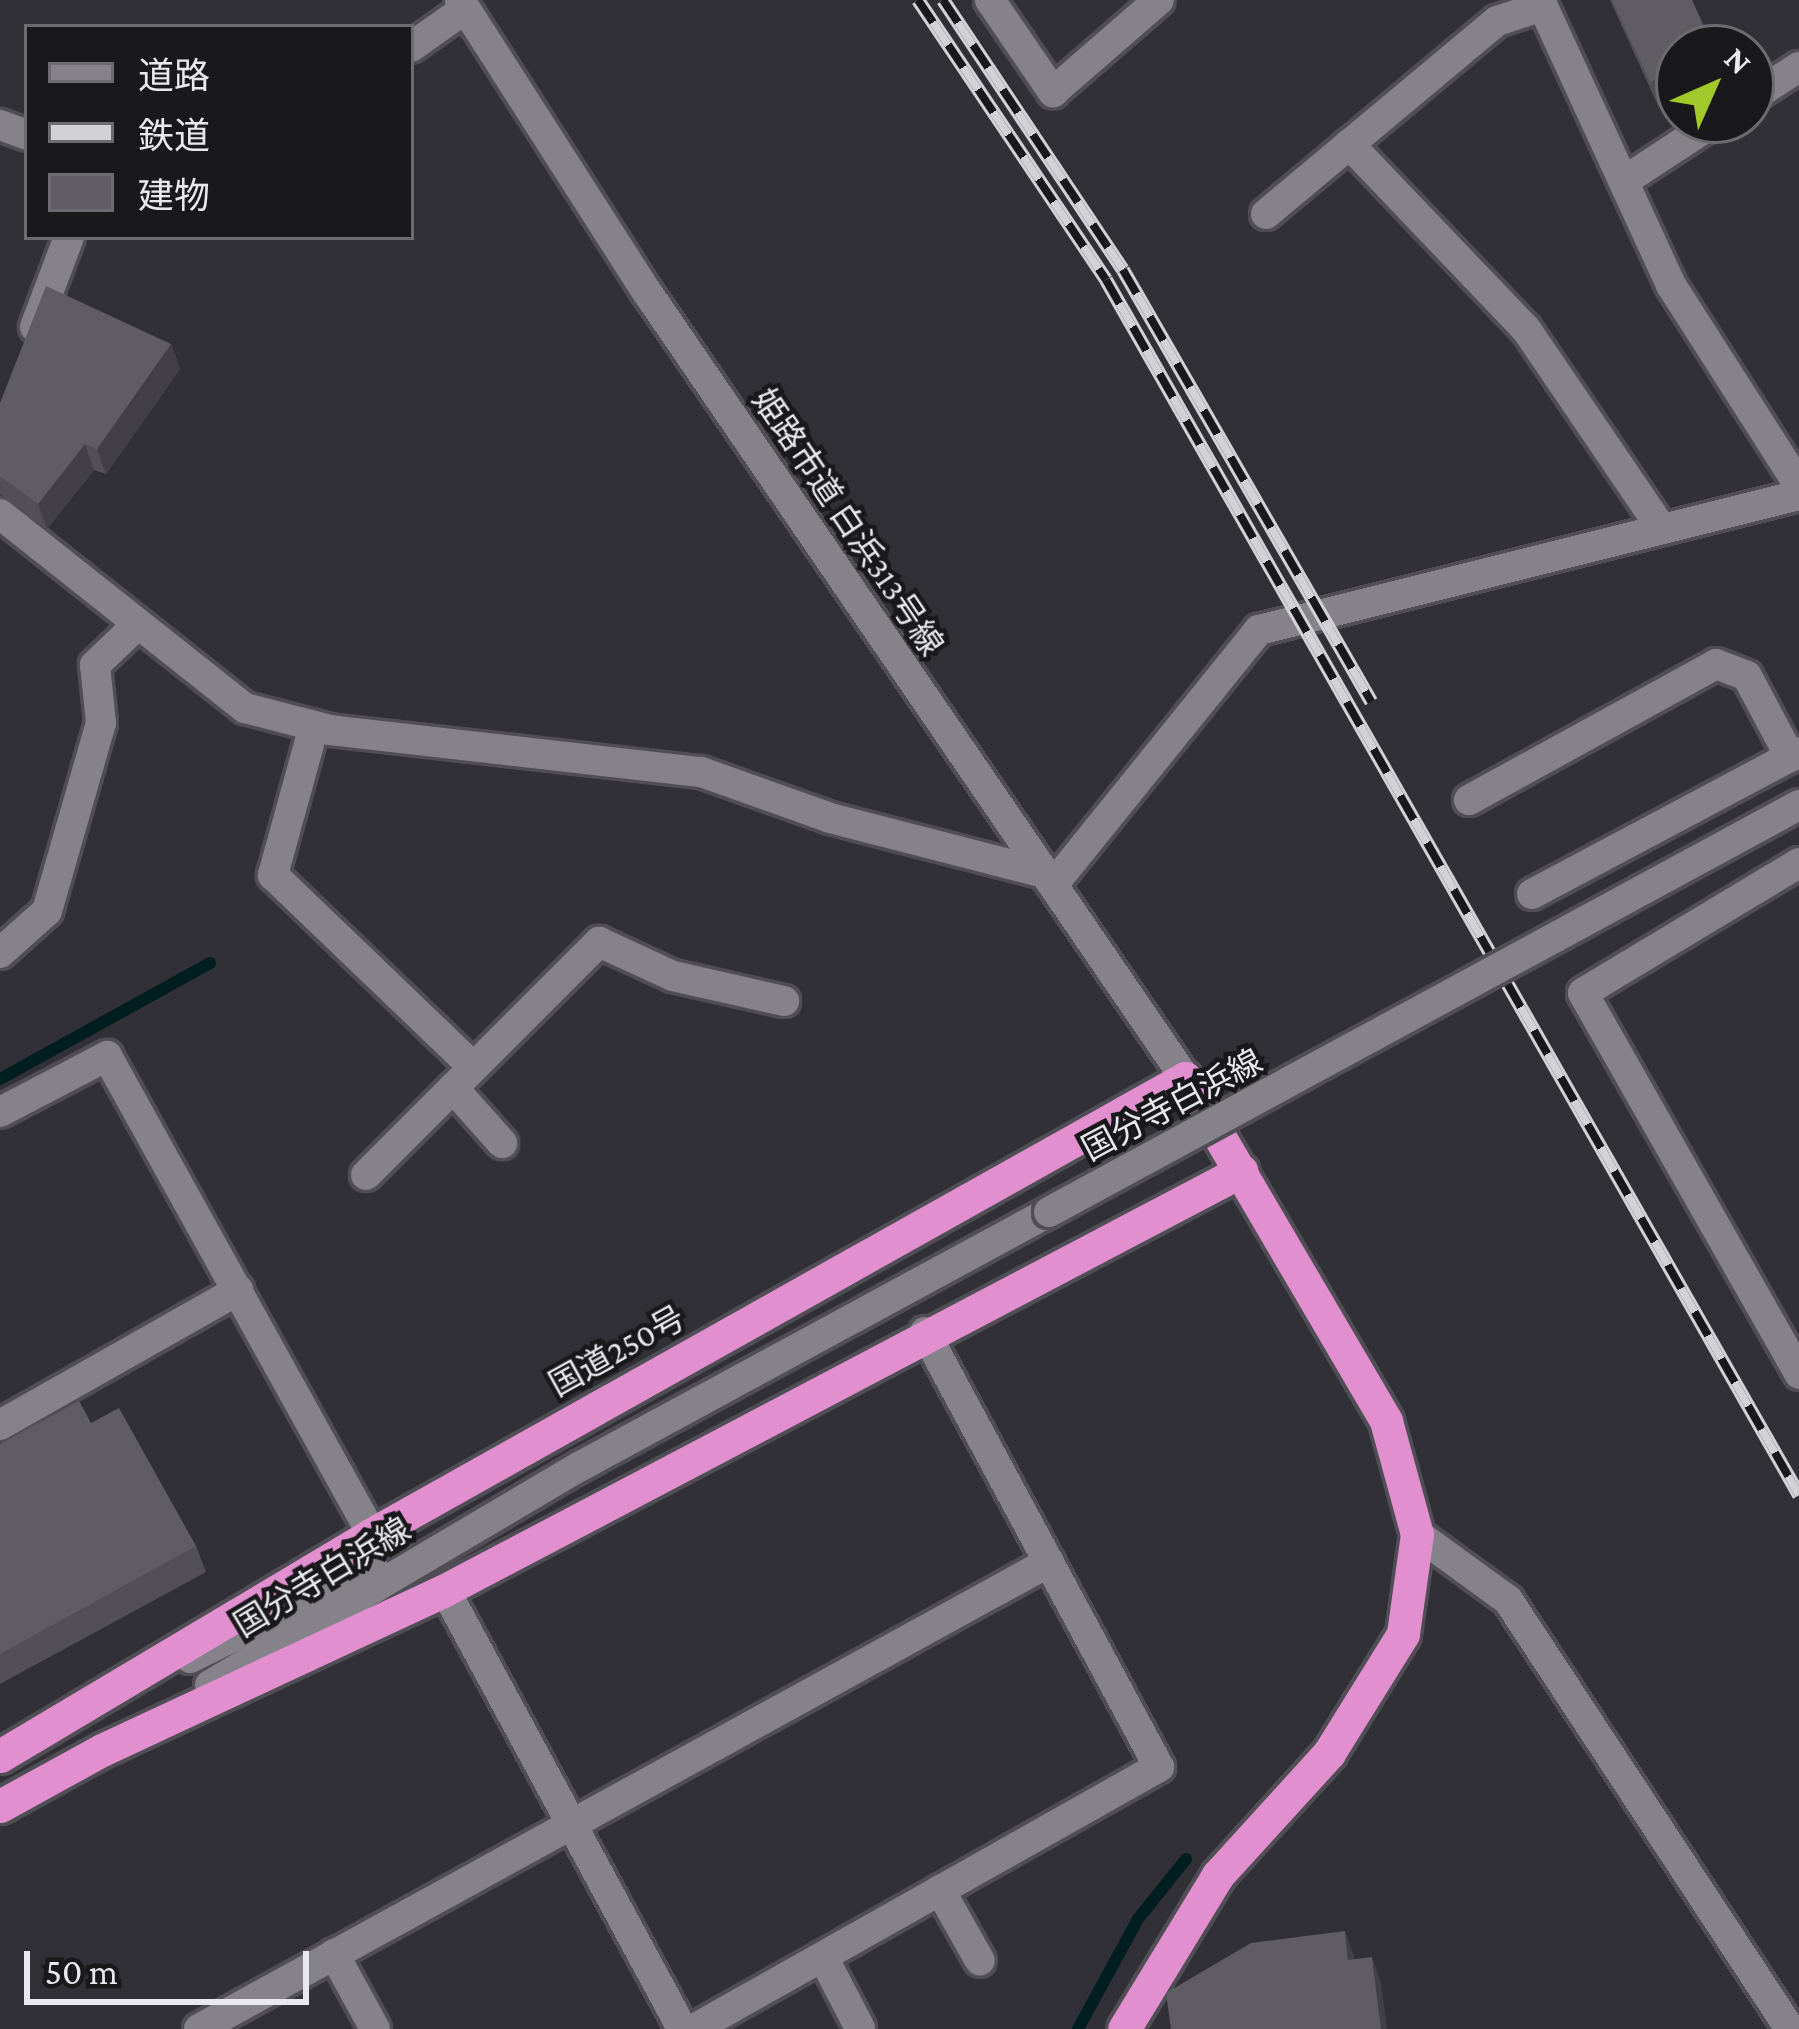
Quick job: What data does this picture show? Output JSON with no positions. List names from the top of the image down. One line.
{"streets":{"highway":["国道250号"],"street":["姫路市道 白浜313号線","国分寺白浜線"]},"crossings":[["姫路市道 白浜313号線","国道250号"],["国分寺白浜線","国道250号"]],"legend":["道路","鉄道","建物"],"scale_bar":"50 m","north":"top right"}
